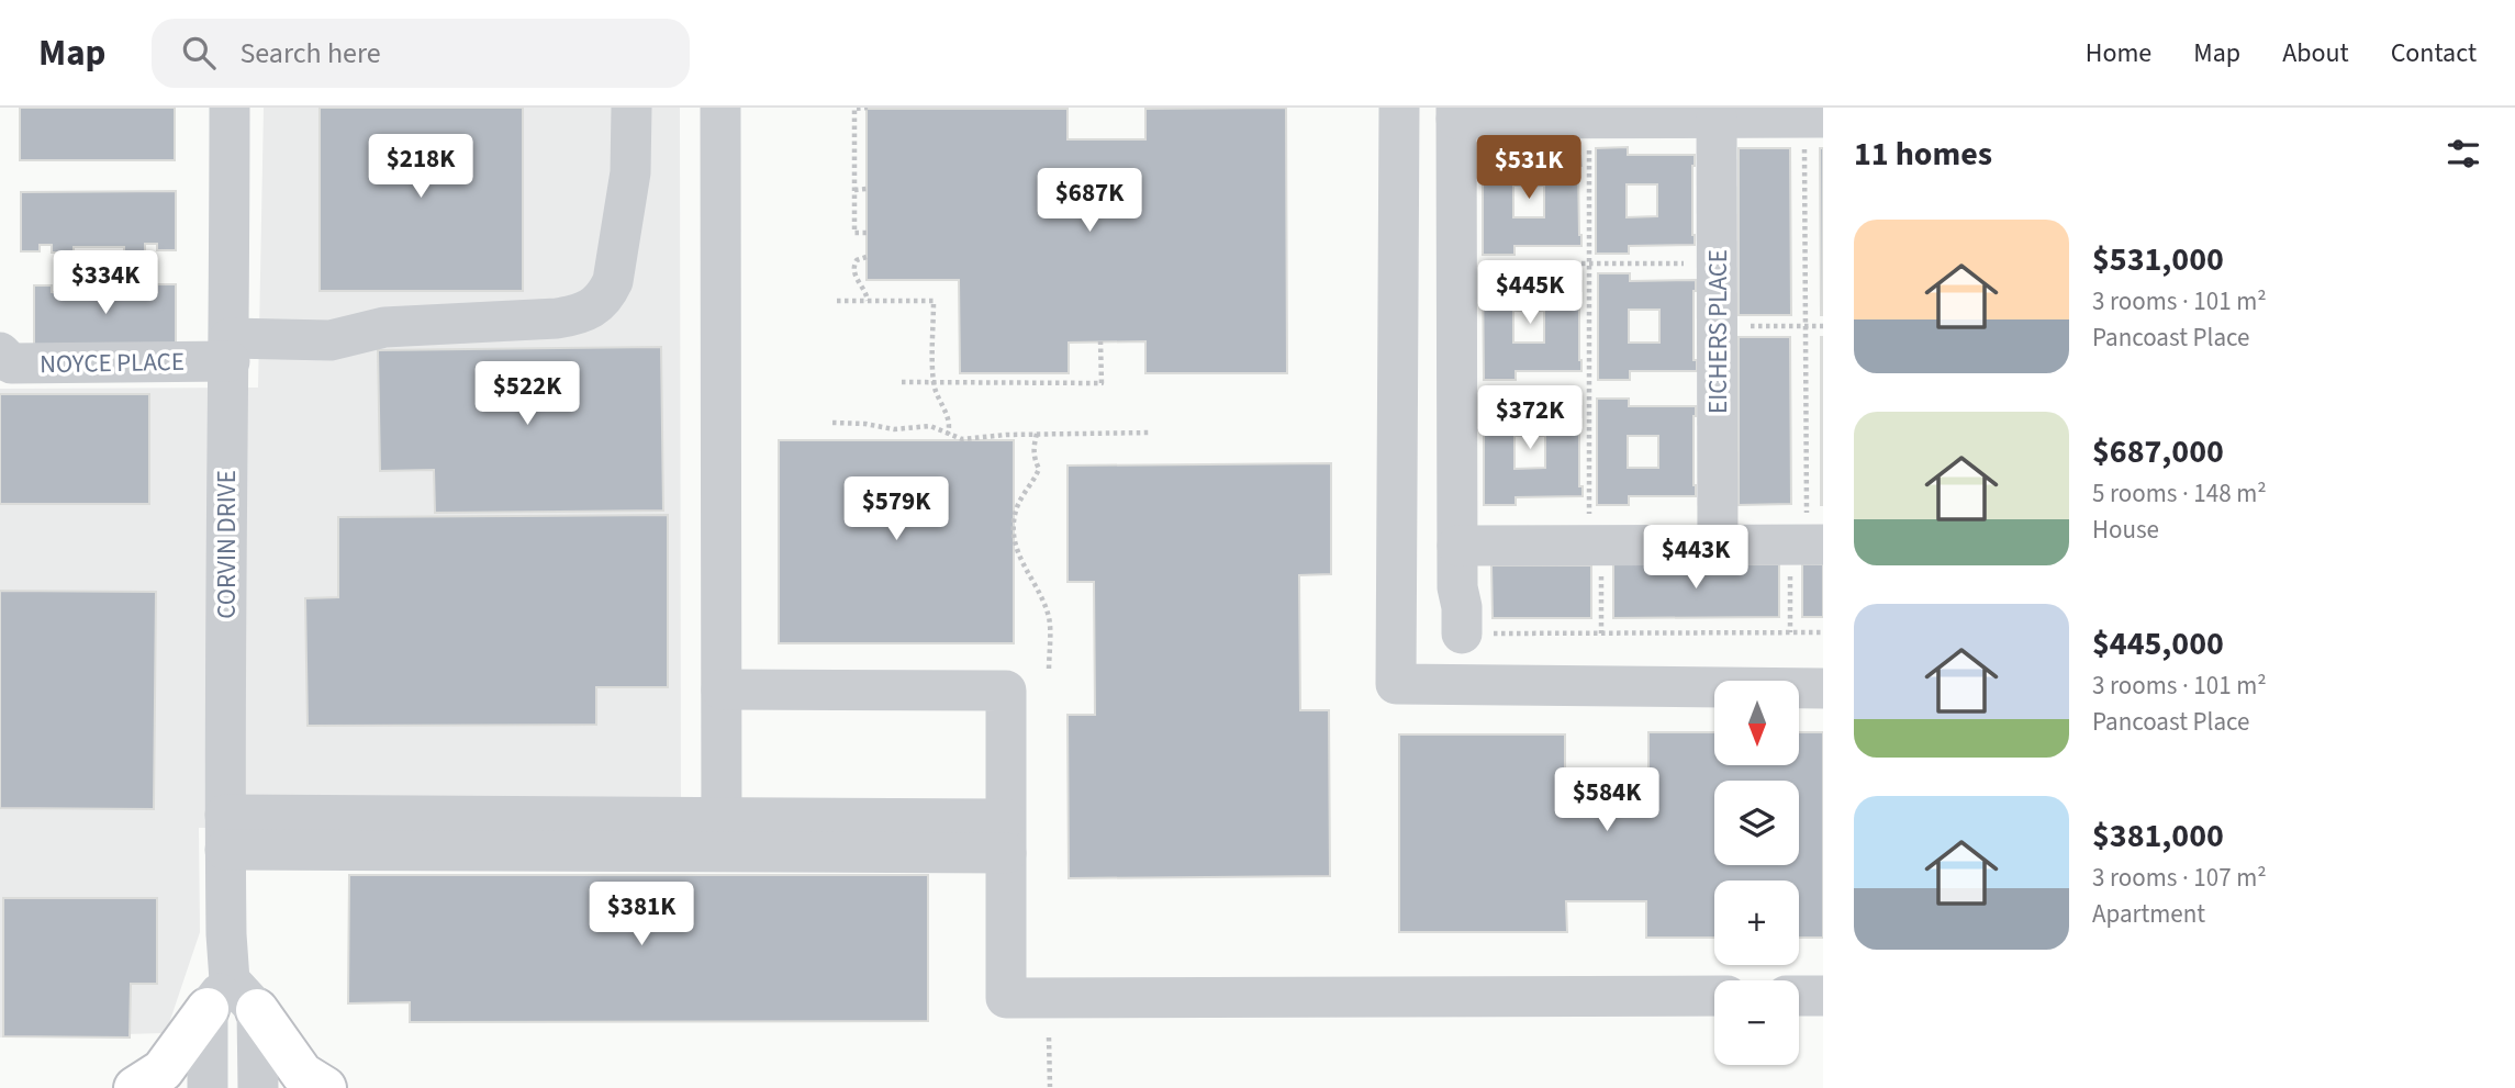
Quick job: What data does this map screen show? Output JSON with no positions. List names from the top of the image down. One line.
{"streets":{"street":["EICHERS PLACE","NOYCE PLACE","CORVIN DRIVE"]},"crossings":[["NOYCE PLACE","CORVIN DRIVE"]],"north":"bottom","page":{"header":"Map","search":"Search here","nav":["Home","Map","About","Contact"],"heading":"11 homes","price":["$218K","$531K","$687K","$334K","$445K","$522K","$372K","$579K","$443K","$584K","$381K"],"list":[{"name":"$531,000","note":"3 rooms · 101 m² · Pancoast Place"},{"name":"$687,000","note":"5 rooms · 148 m² · House"},{"name":"$445,000","note":"3 rooms · 101 m² · Pancoast Place"},{"name":"$381,000","note":"3 rooms · 107 m² · Apartment"}],"map_buttons":["+","−"]}}
